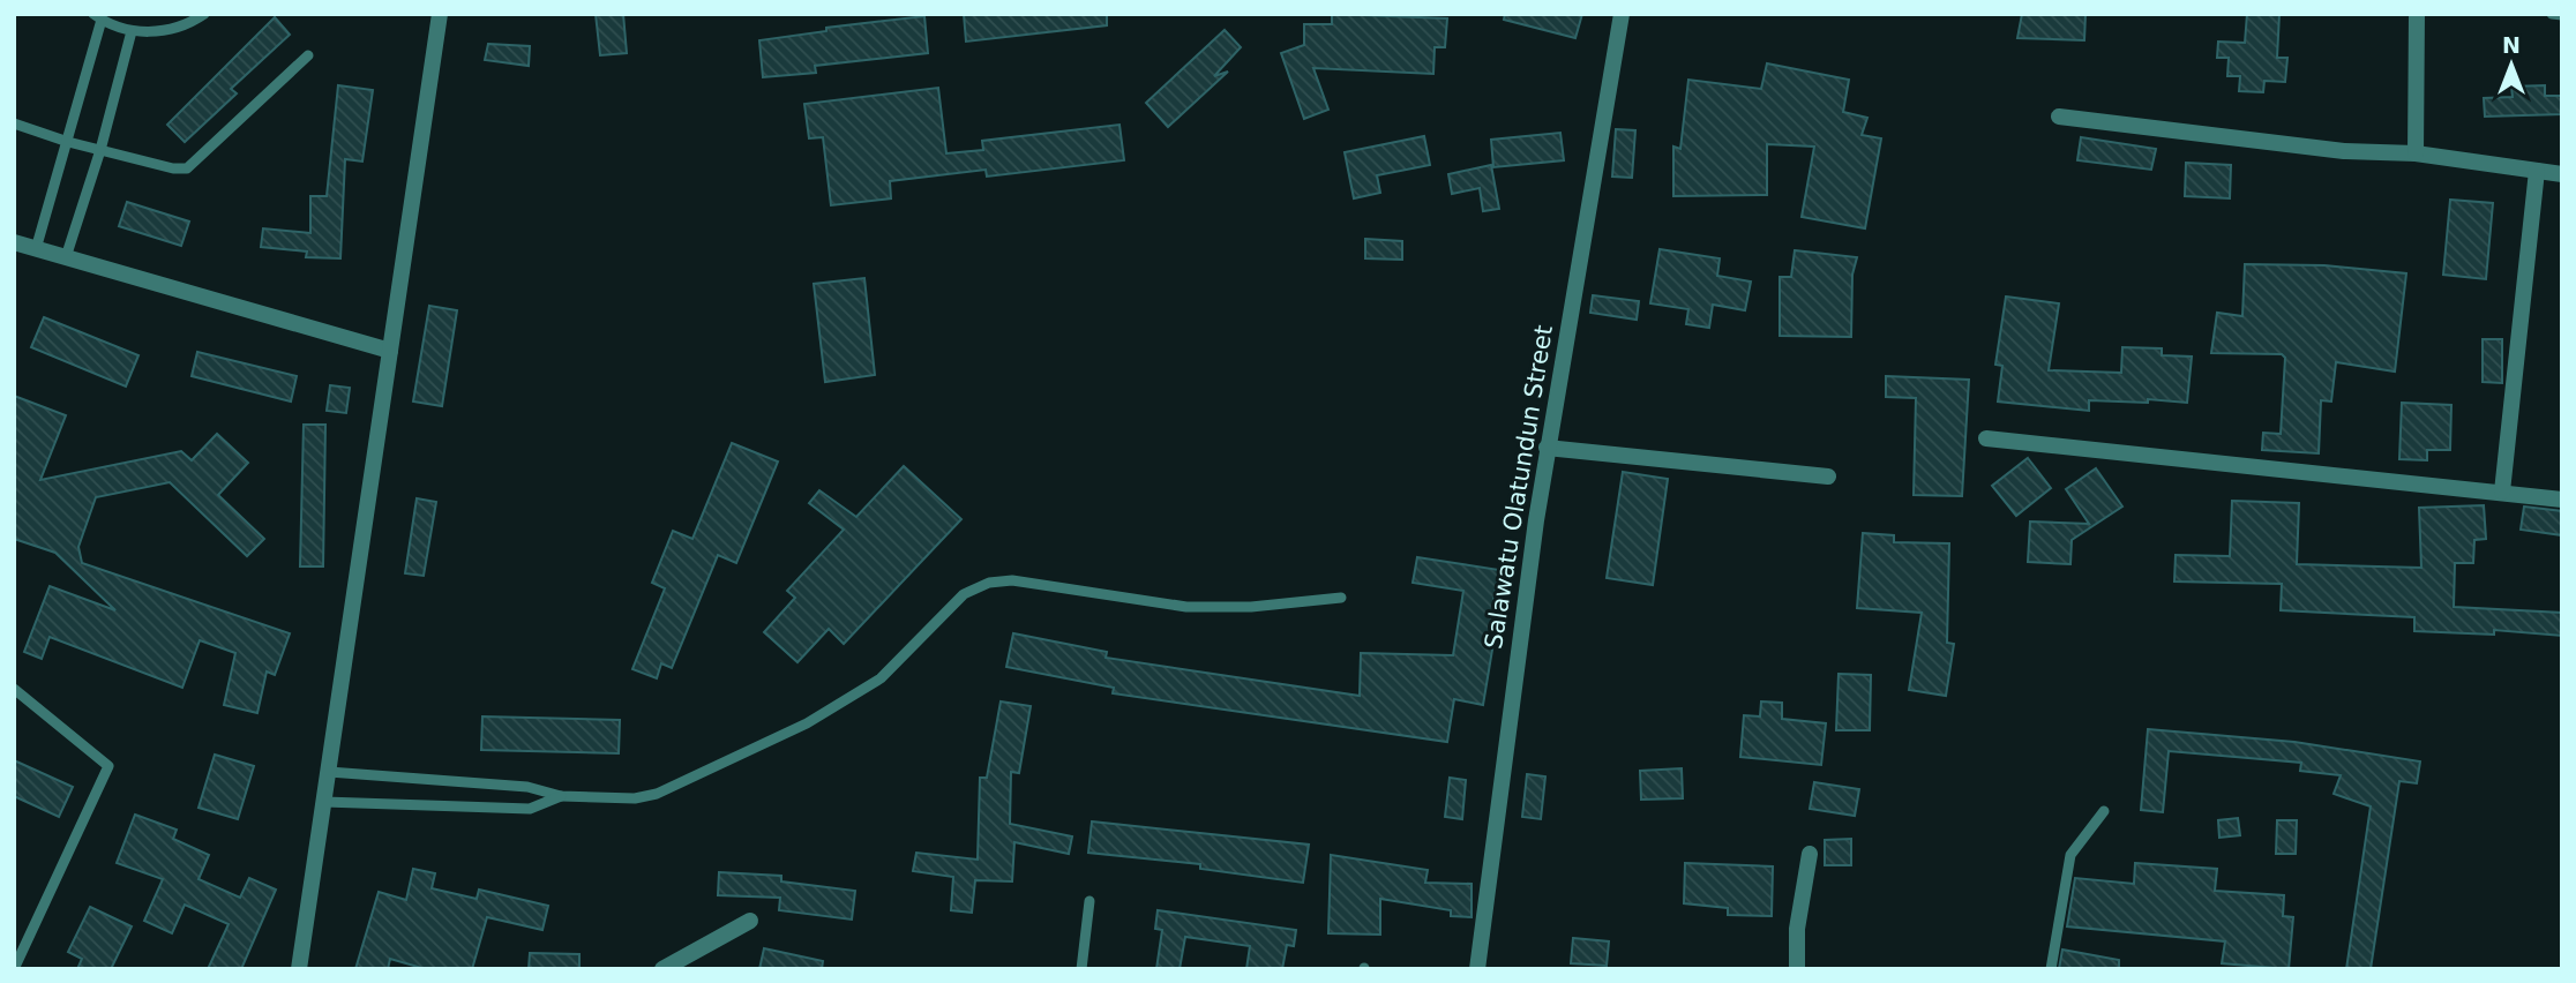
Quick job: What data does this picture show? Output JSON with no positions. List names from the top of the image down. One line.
{"streets":{"street":["Salawatu Olatundun Street"]},"north":"top"}
